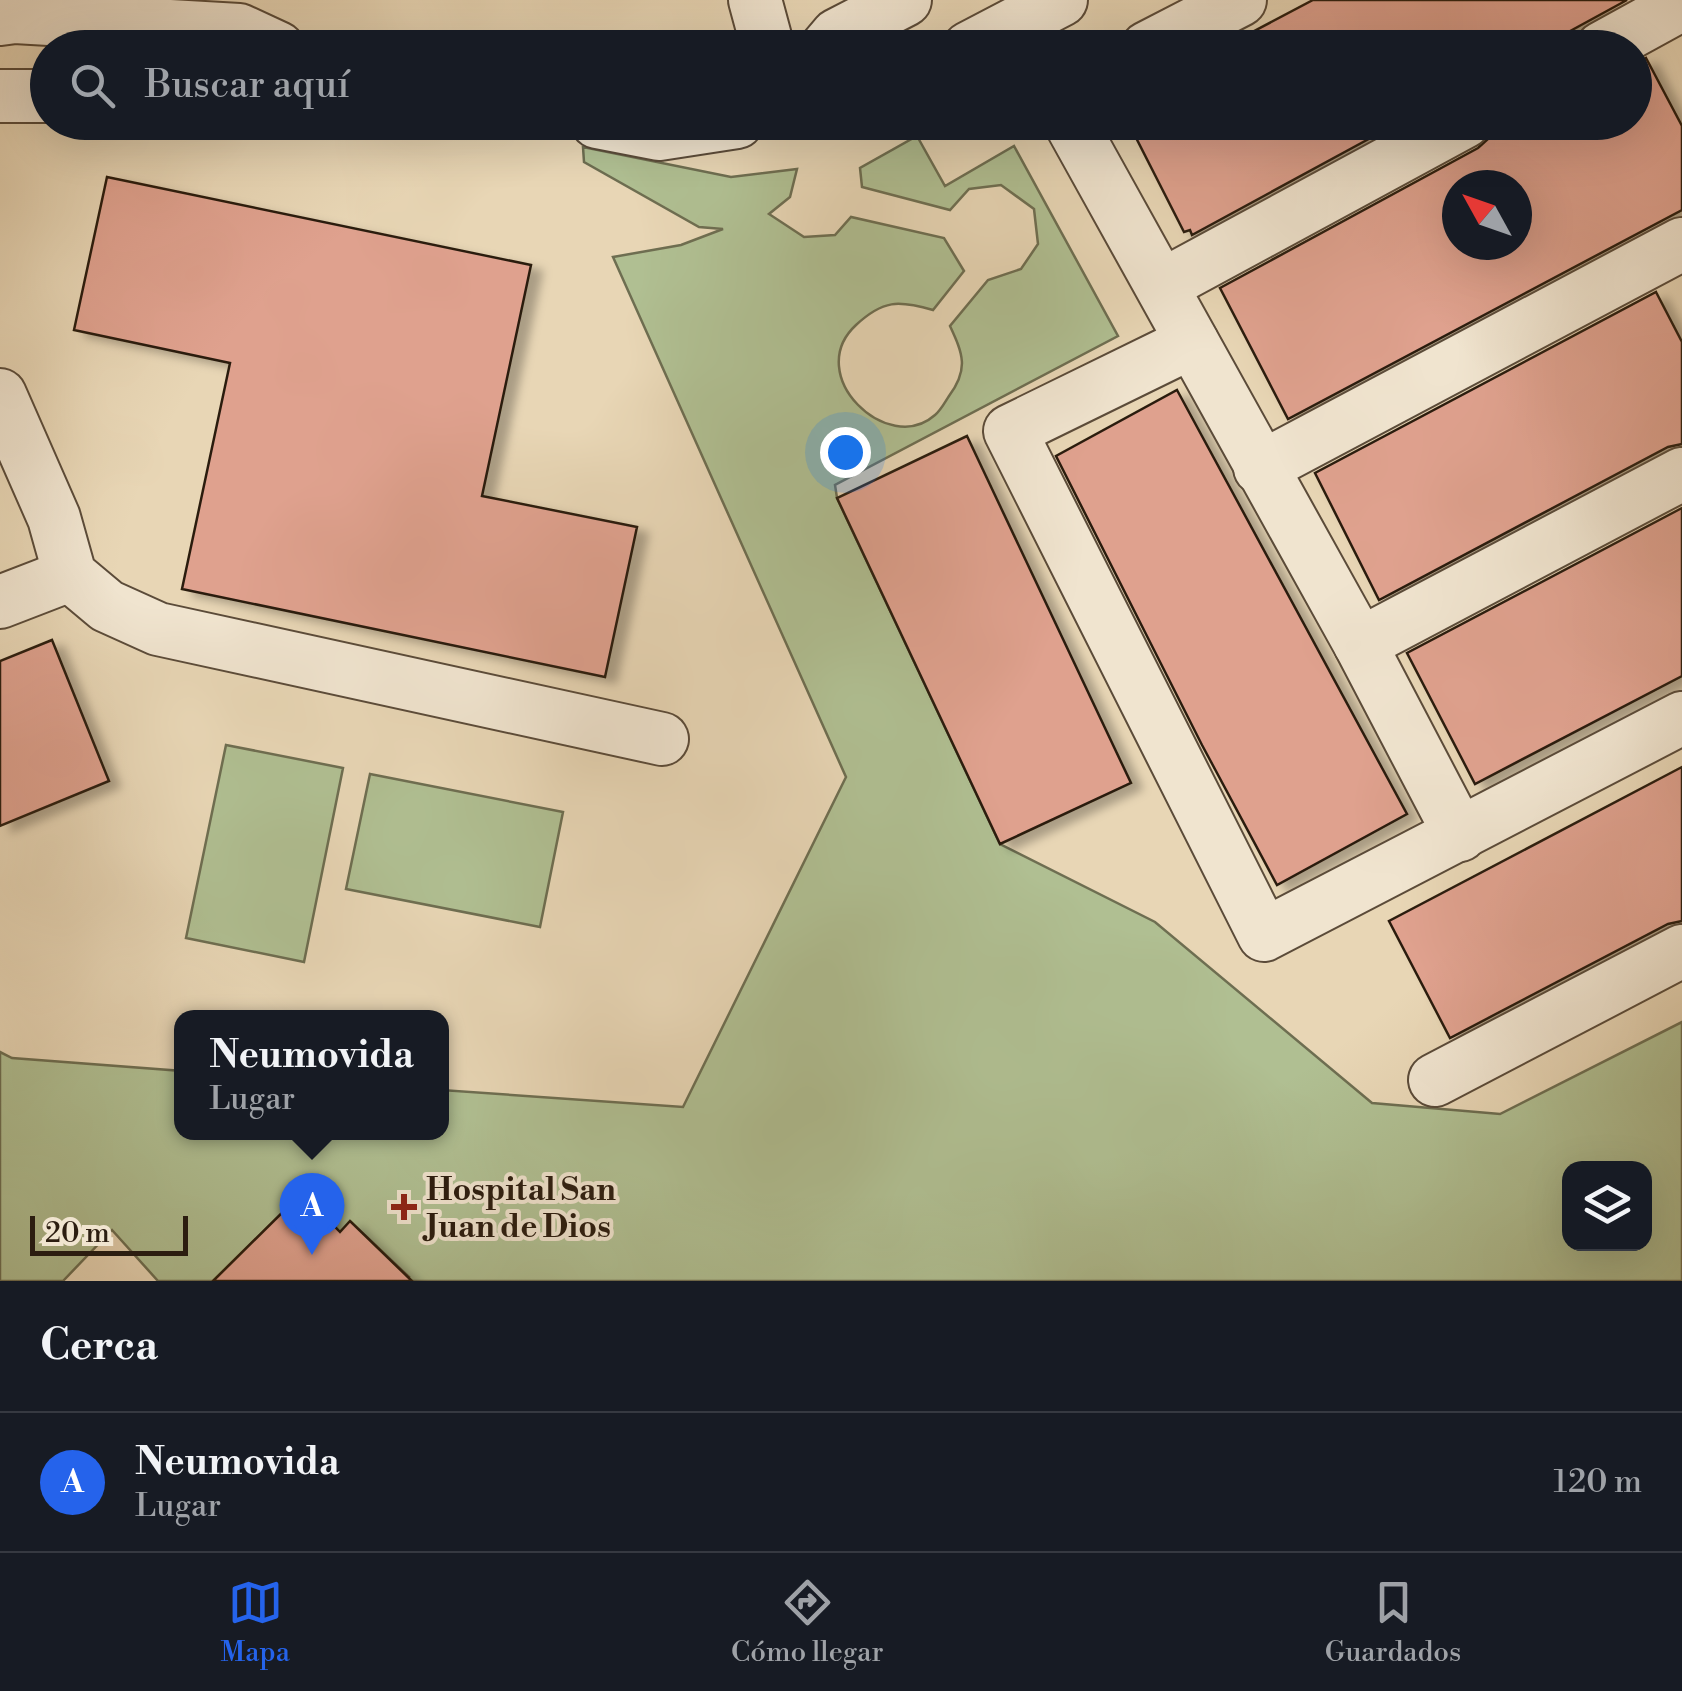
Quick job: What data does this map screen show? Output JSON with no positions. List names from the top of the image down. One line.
{"places":{"health":["Hospital San Juan de Dios"]},"scale_bar":"20 m","north":"top left","page":{"search":"Buscar aquí","popup":["Neumovida","Lugar"],"pins":"A","scale":"20 m","heading":"Cerca","list":[{"mark":"A","name":"Neumovida","note":"Lugar","value":"120 m"}],"nav":["Mapa","Cómo llegar","Guardados"]}}
